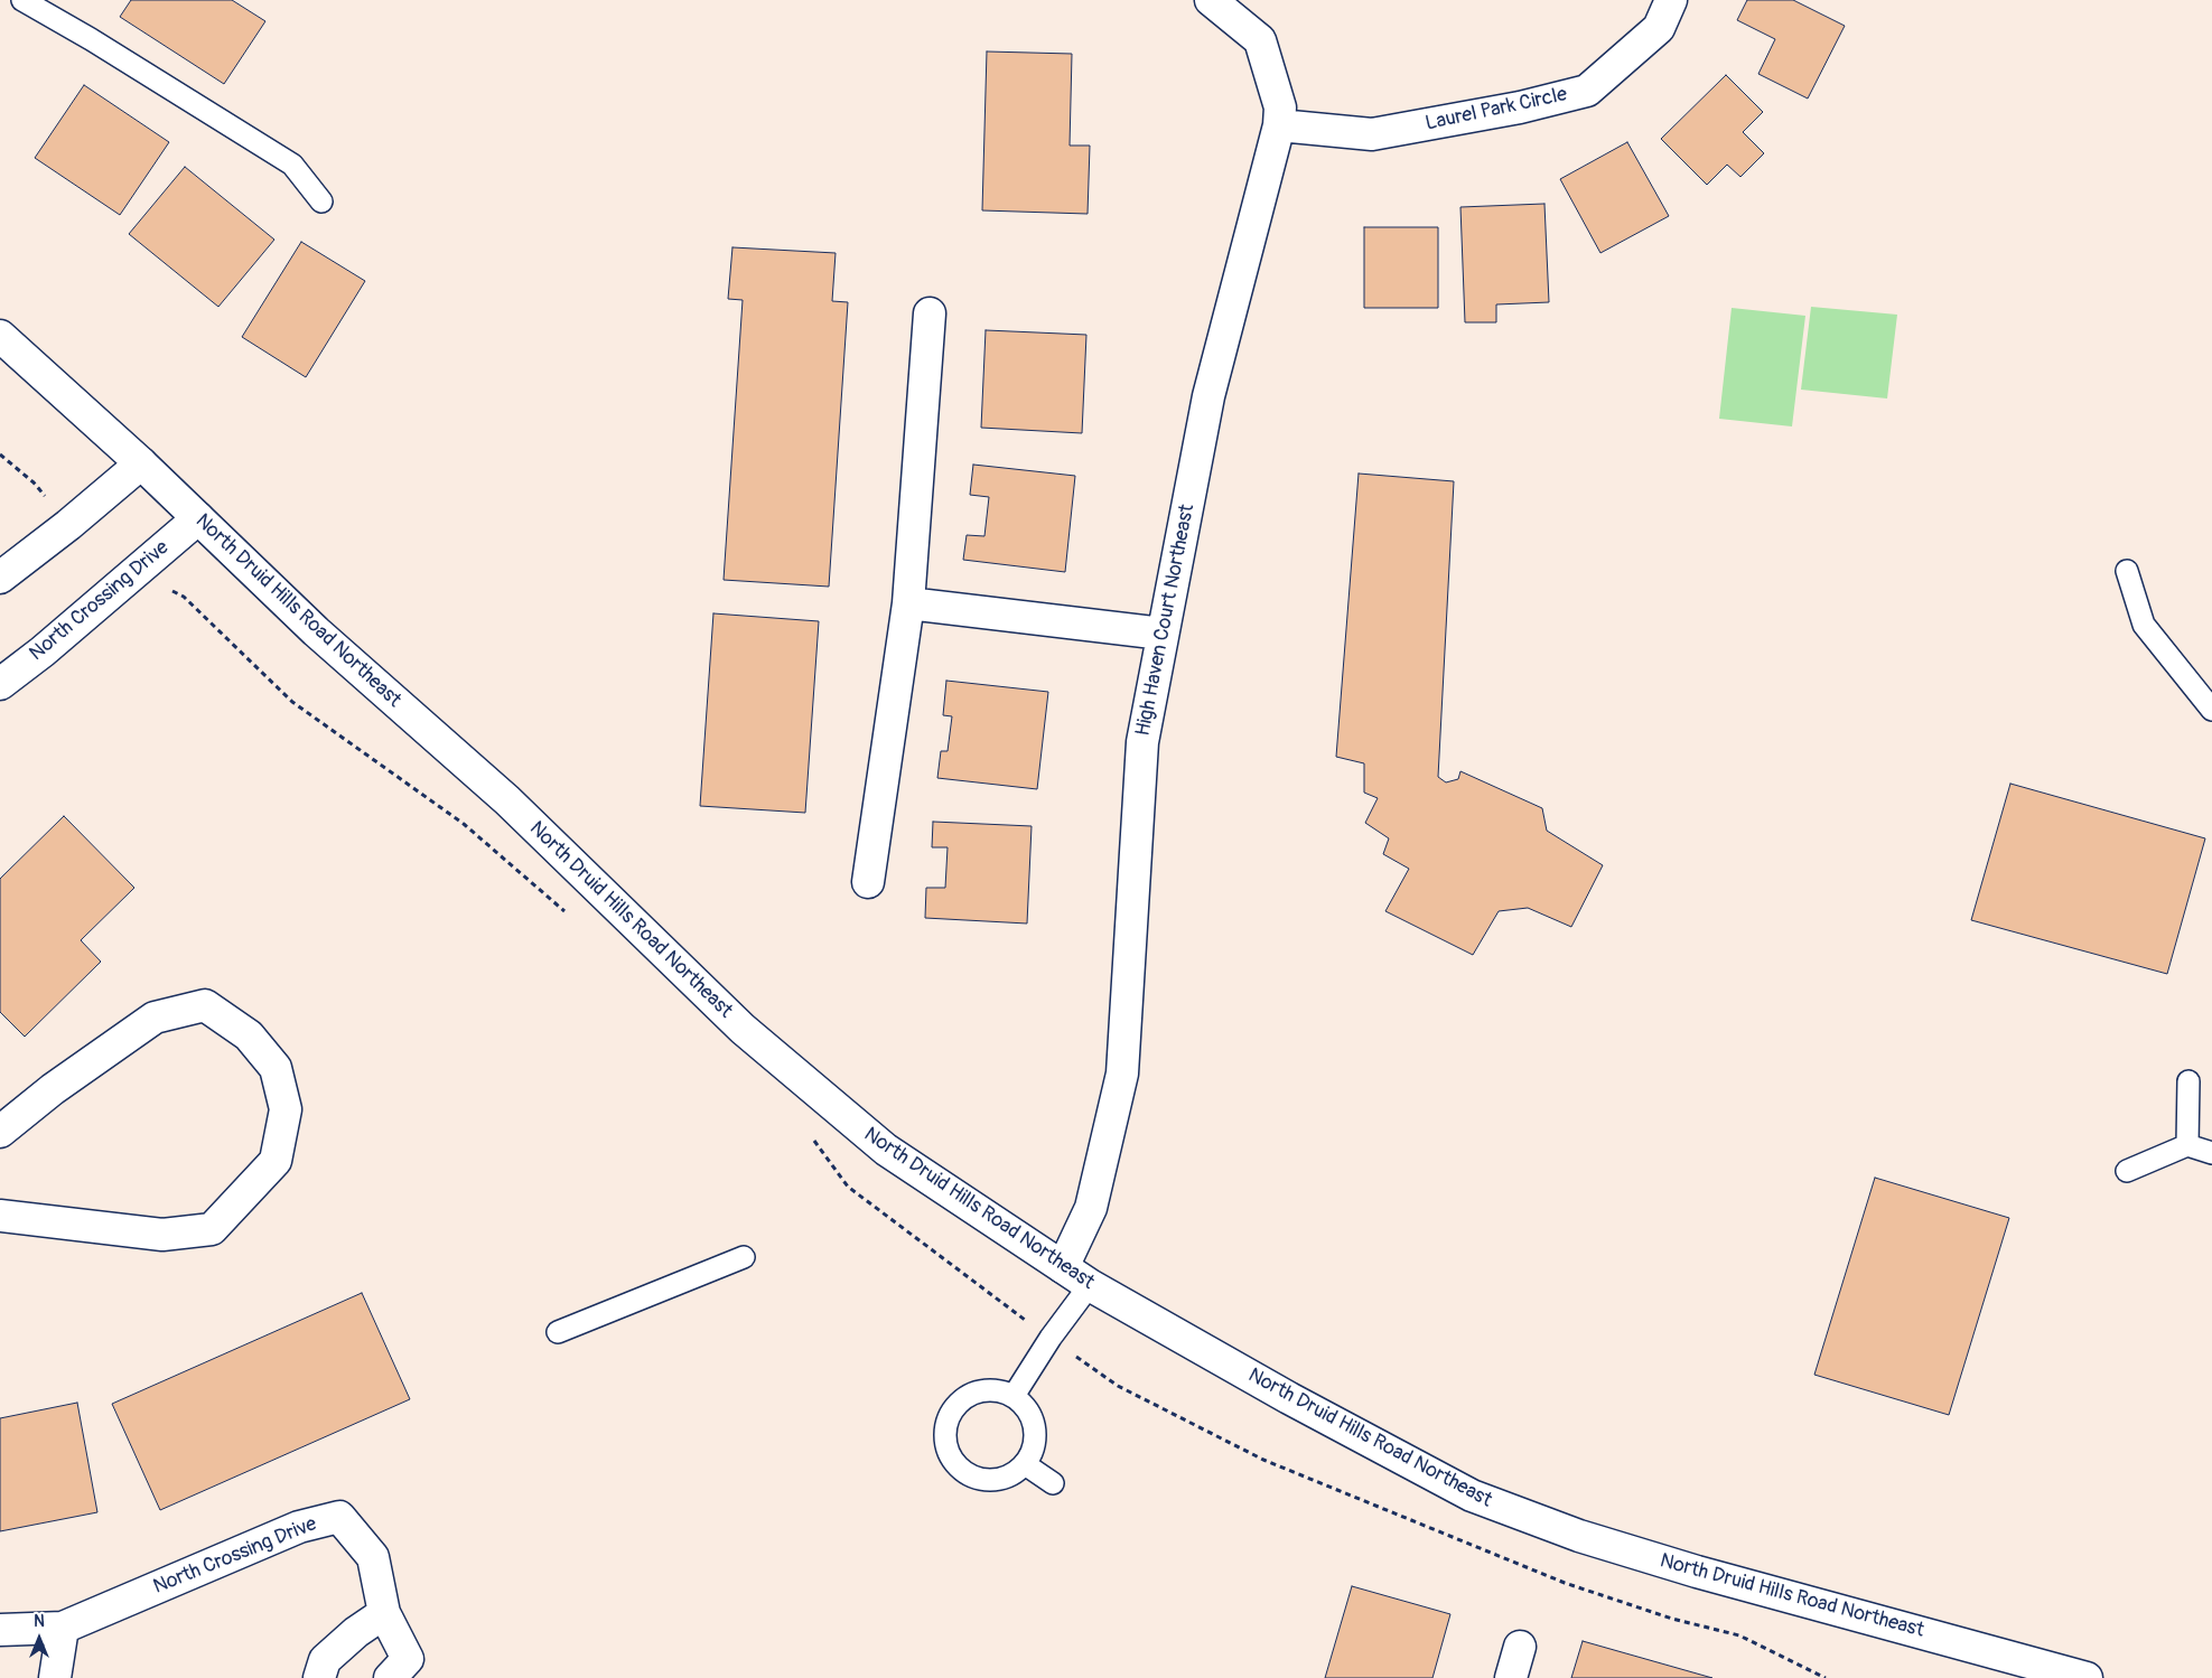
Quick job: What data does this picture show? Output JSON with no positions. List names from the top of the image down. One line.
{"streets":{"street":["Laurel Park Circle","North Crossing Drive","North Druid Hills Road Northeast","High Haven Court Northeast"]},"crossings":[["Laurel Park Circle","High Haven Court Northeast"],["North Crossing Drive","North Druid Hills Road Northeast"],["North Druid Hills Road Northeast","High Haven Court Northeast"]],"north":"top"}
